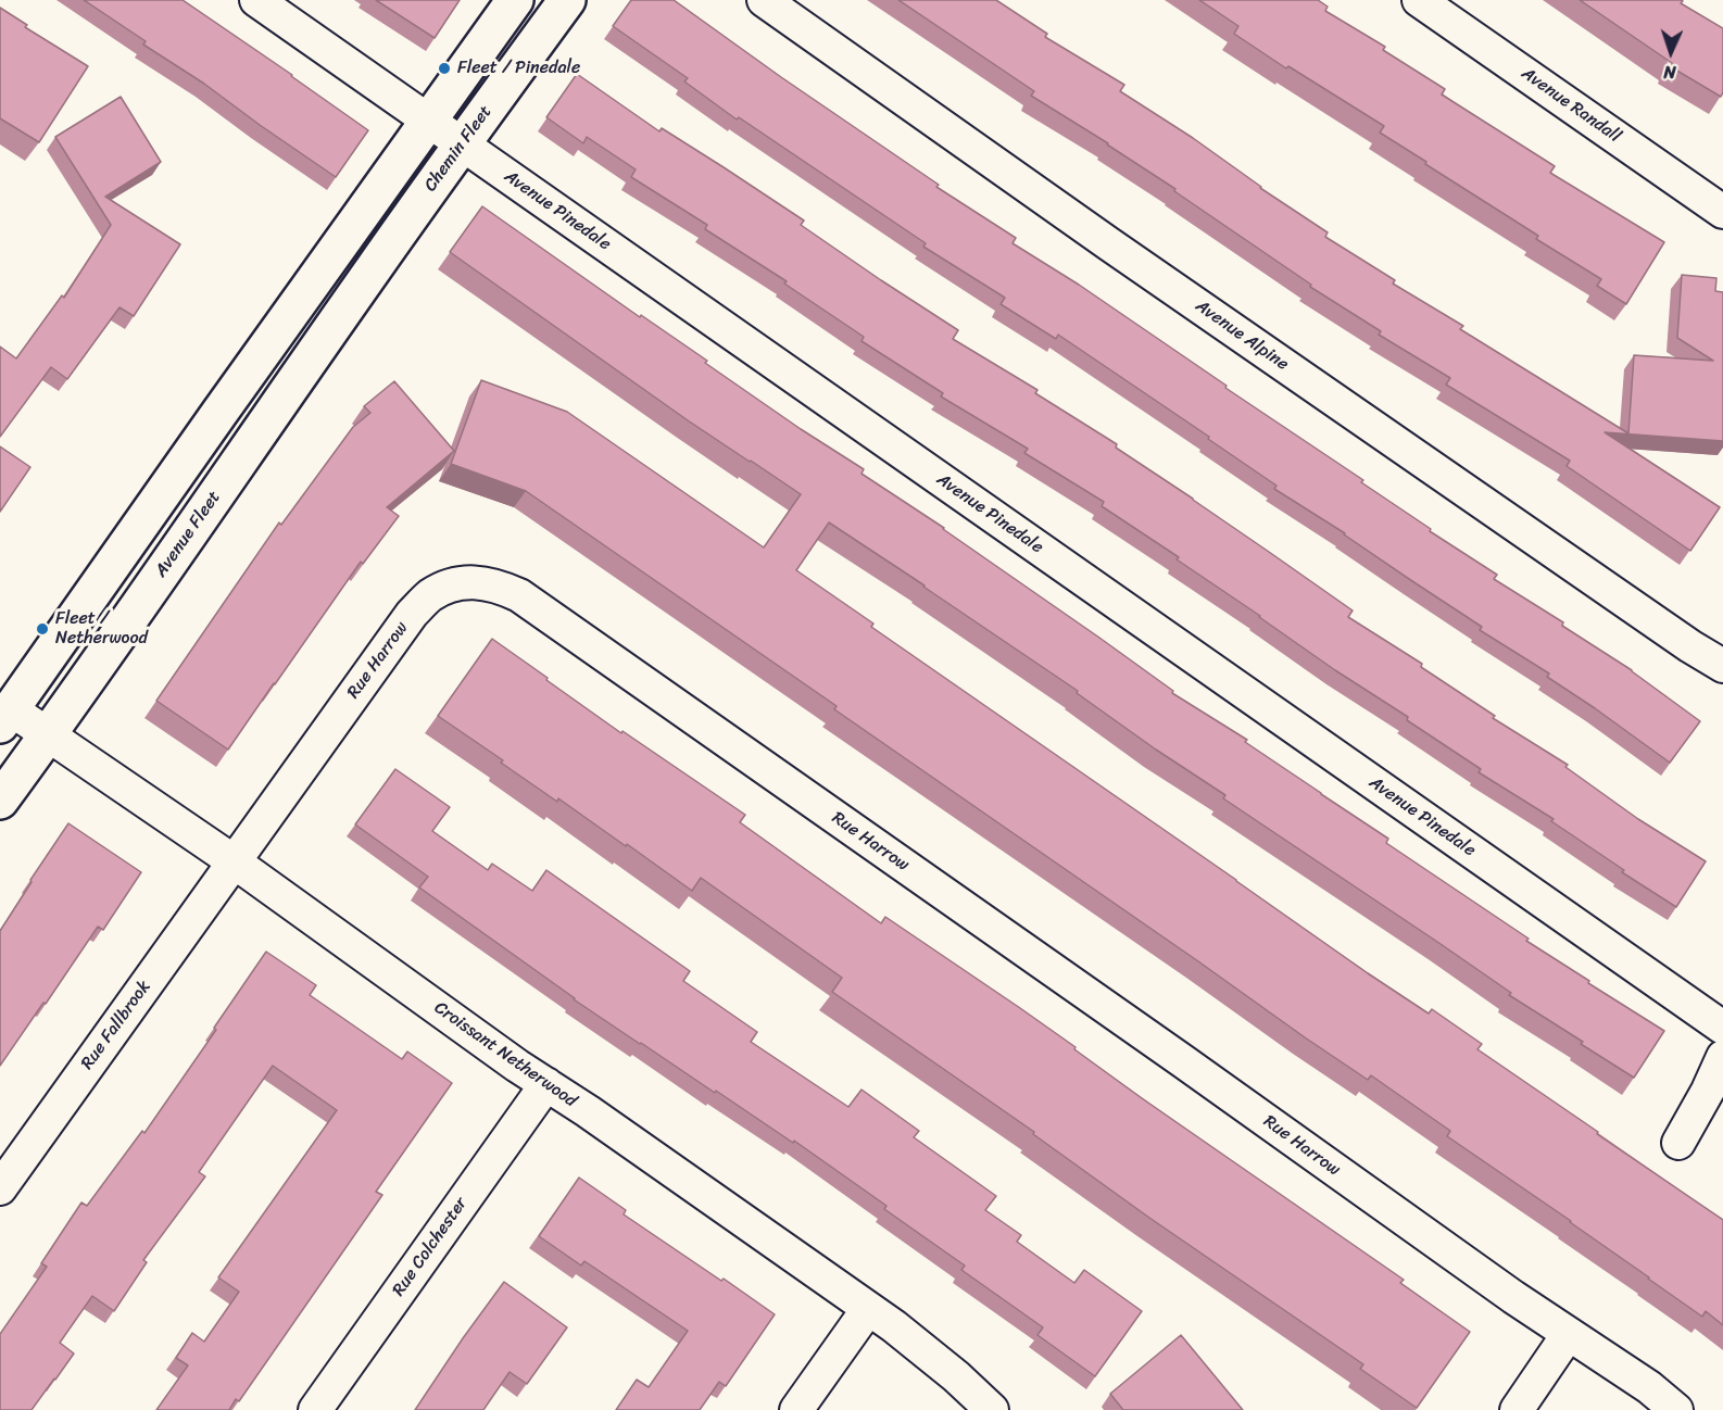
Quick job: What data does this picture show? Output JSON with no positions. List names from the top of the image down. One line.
{"streets":{"main road":["Chemin Fleet","Avenue Fleet"],"street":["Avenue Randall","Avenue Pinedale","Avenue Alpine","Rue Harrow","Rue Fallbrook","Croissant Netherwood","Rue Colchester"]},"crossings":[["Chemin Fleet","Avenue Pinedale"],["Chemin Fleet","Avenue Fleet"],["Avenue Fleet","Croissant Netherwood"],["Rue Harrow","Rue Fallbrook"],["Rue Harrow","Croissant Netherwood"],["Rue Fallbrook","Croissant Netherwood"],["Croissant Netherwood","Rue Colchester"]],"places":["Fleet / Pinedale","Fleet / Netherwood"],"north":"bottom"}
